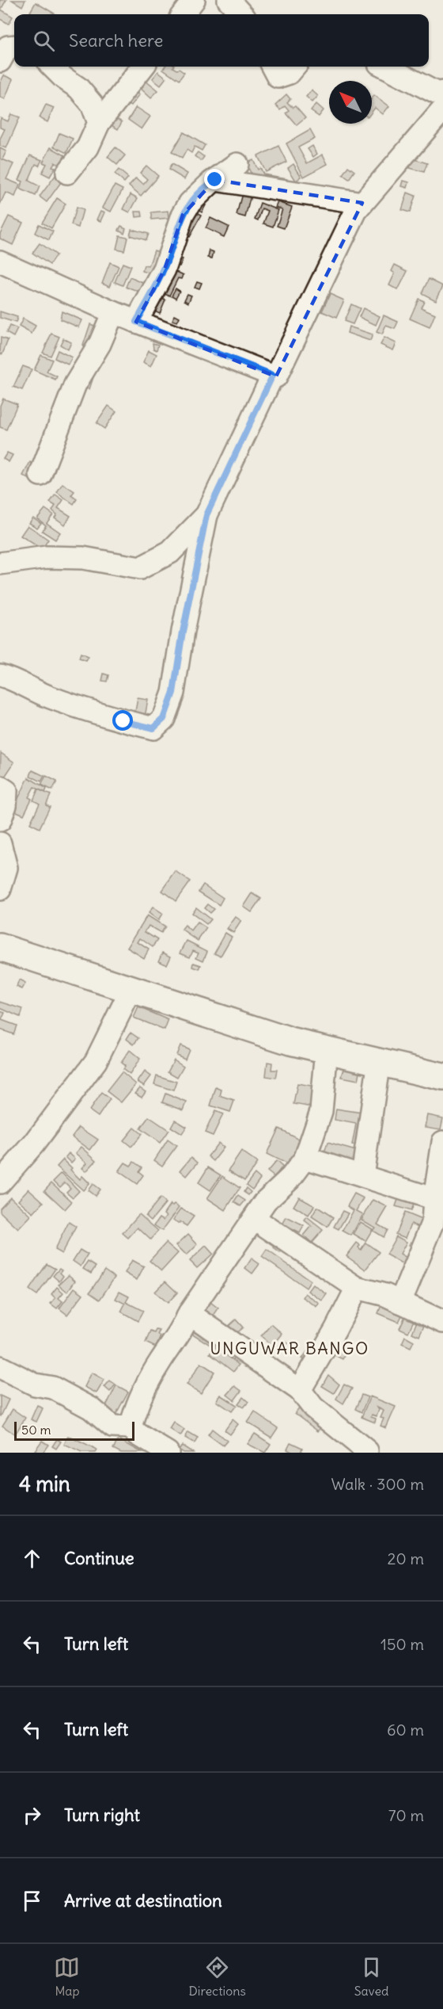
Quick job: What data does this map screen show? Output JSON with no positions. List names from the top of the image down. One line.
{"districts":["UNGUWAR BANGO"],"scale_bar":"50 m","north":"top left","page":{"search":"Search here","scale":"50 m","heading":["4 min","Walk · 300 m"],"list":[["Continue","20 m"],["Turn left","150 m"],["Turn left","60 m"],["Turn right","70 m"],"Arrive at destination"],"nav":["Map","Directions","Saved"]}}
